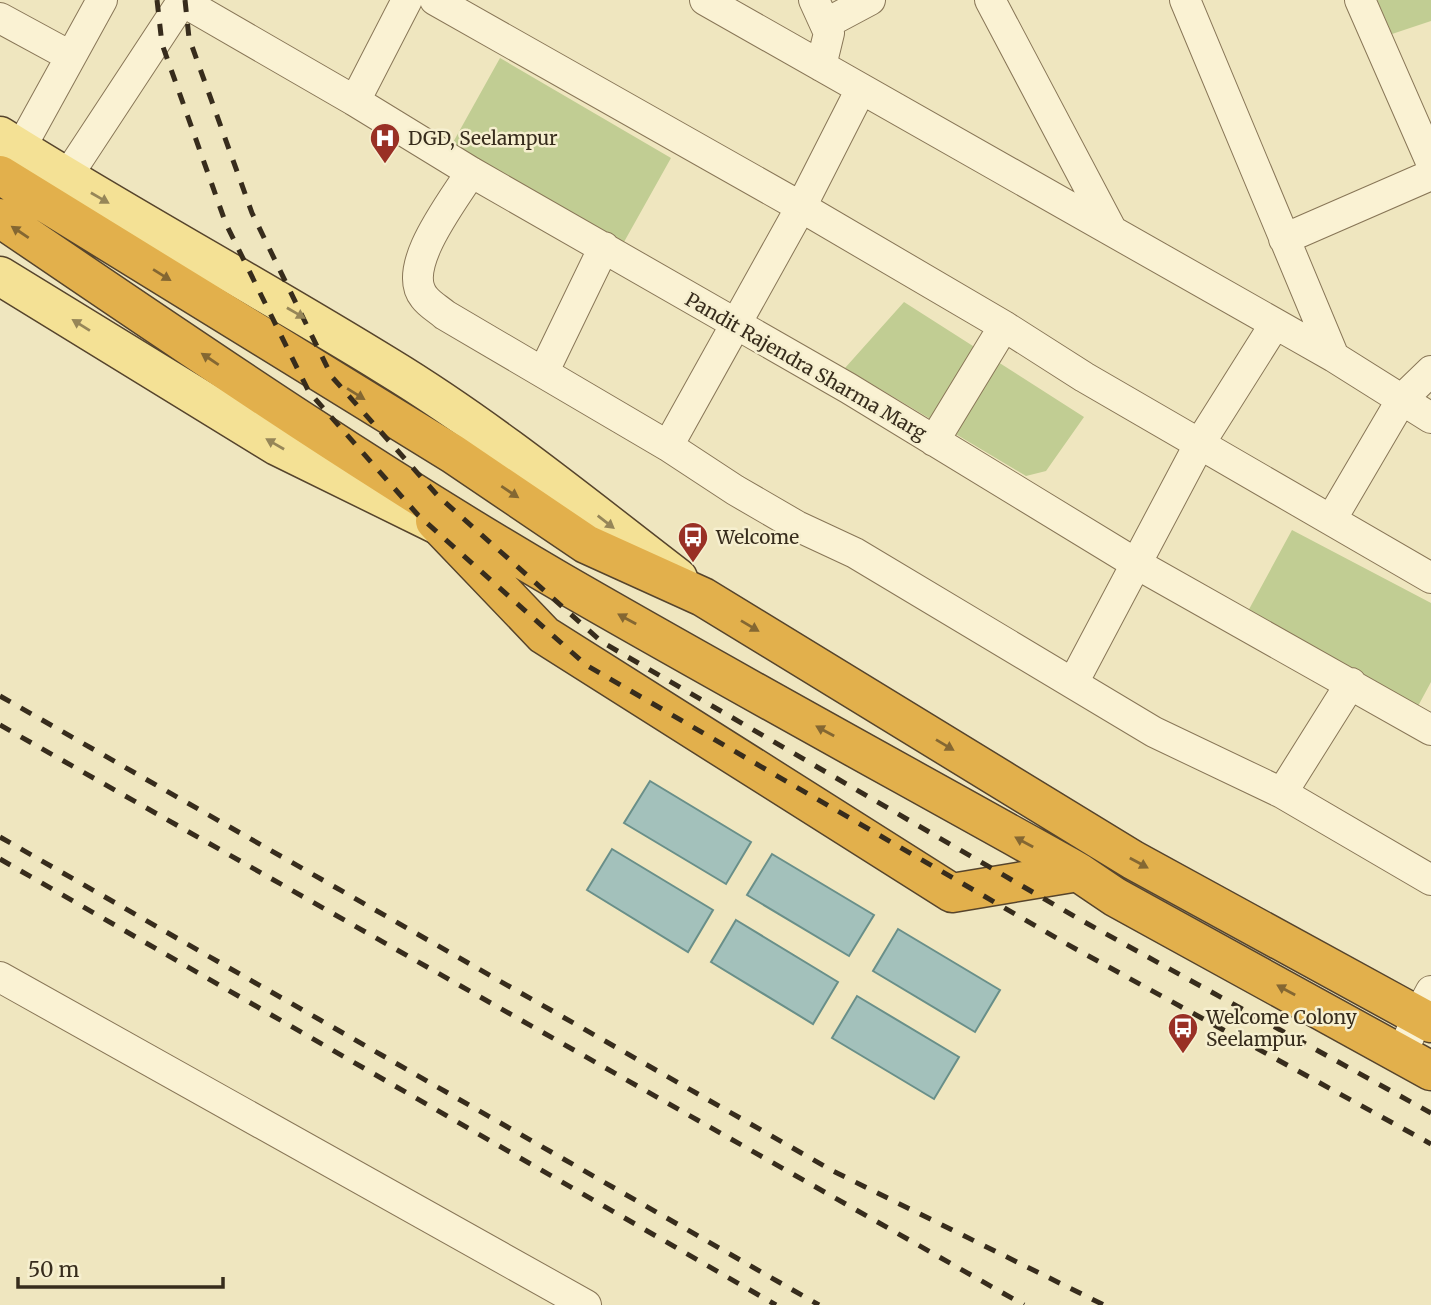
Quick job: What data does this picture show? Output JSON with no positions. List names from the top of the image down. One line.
{"streets":{"street":["Pandit Rajendra Sharma Marg"]},"places":{"hospital":["DGD, Seelampur"],"bus stop":["Welcome","Welcome Colony Seelampur"]},"scale_bar":"50 m"}
